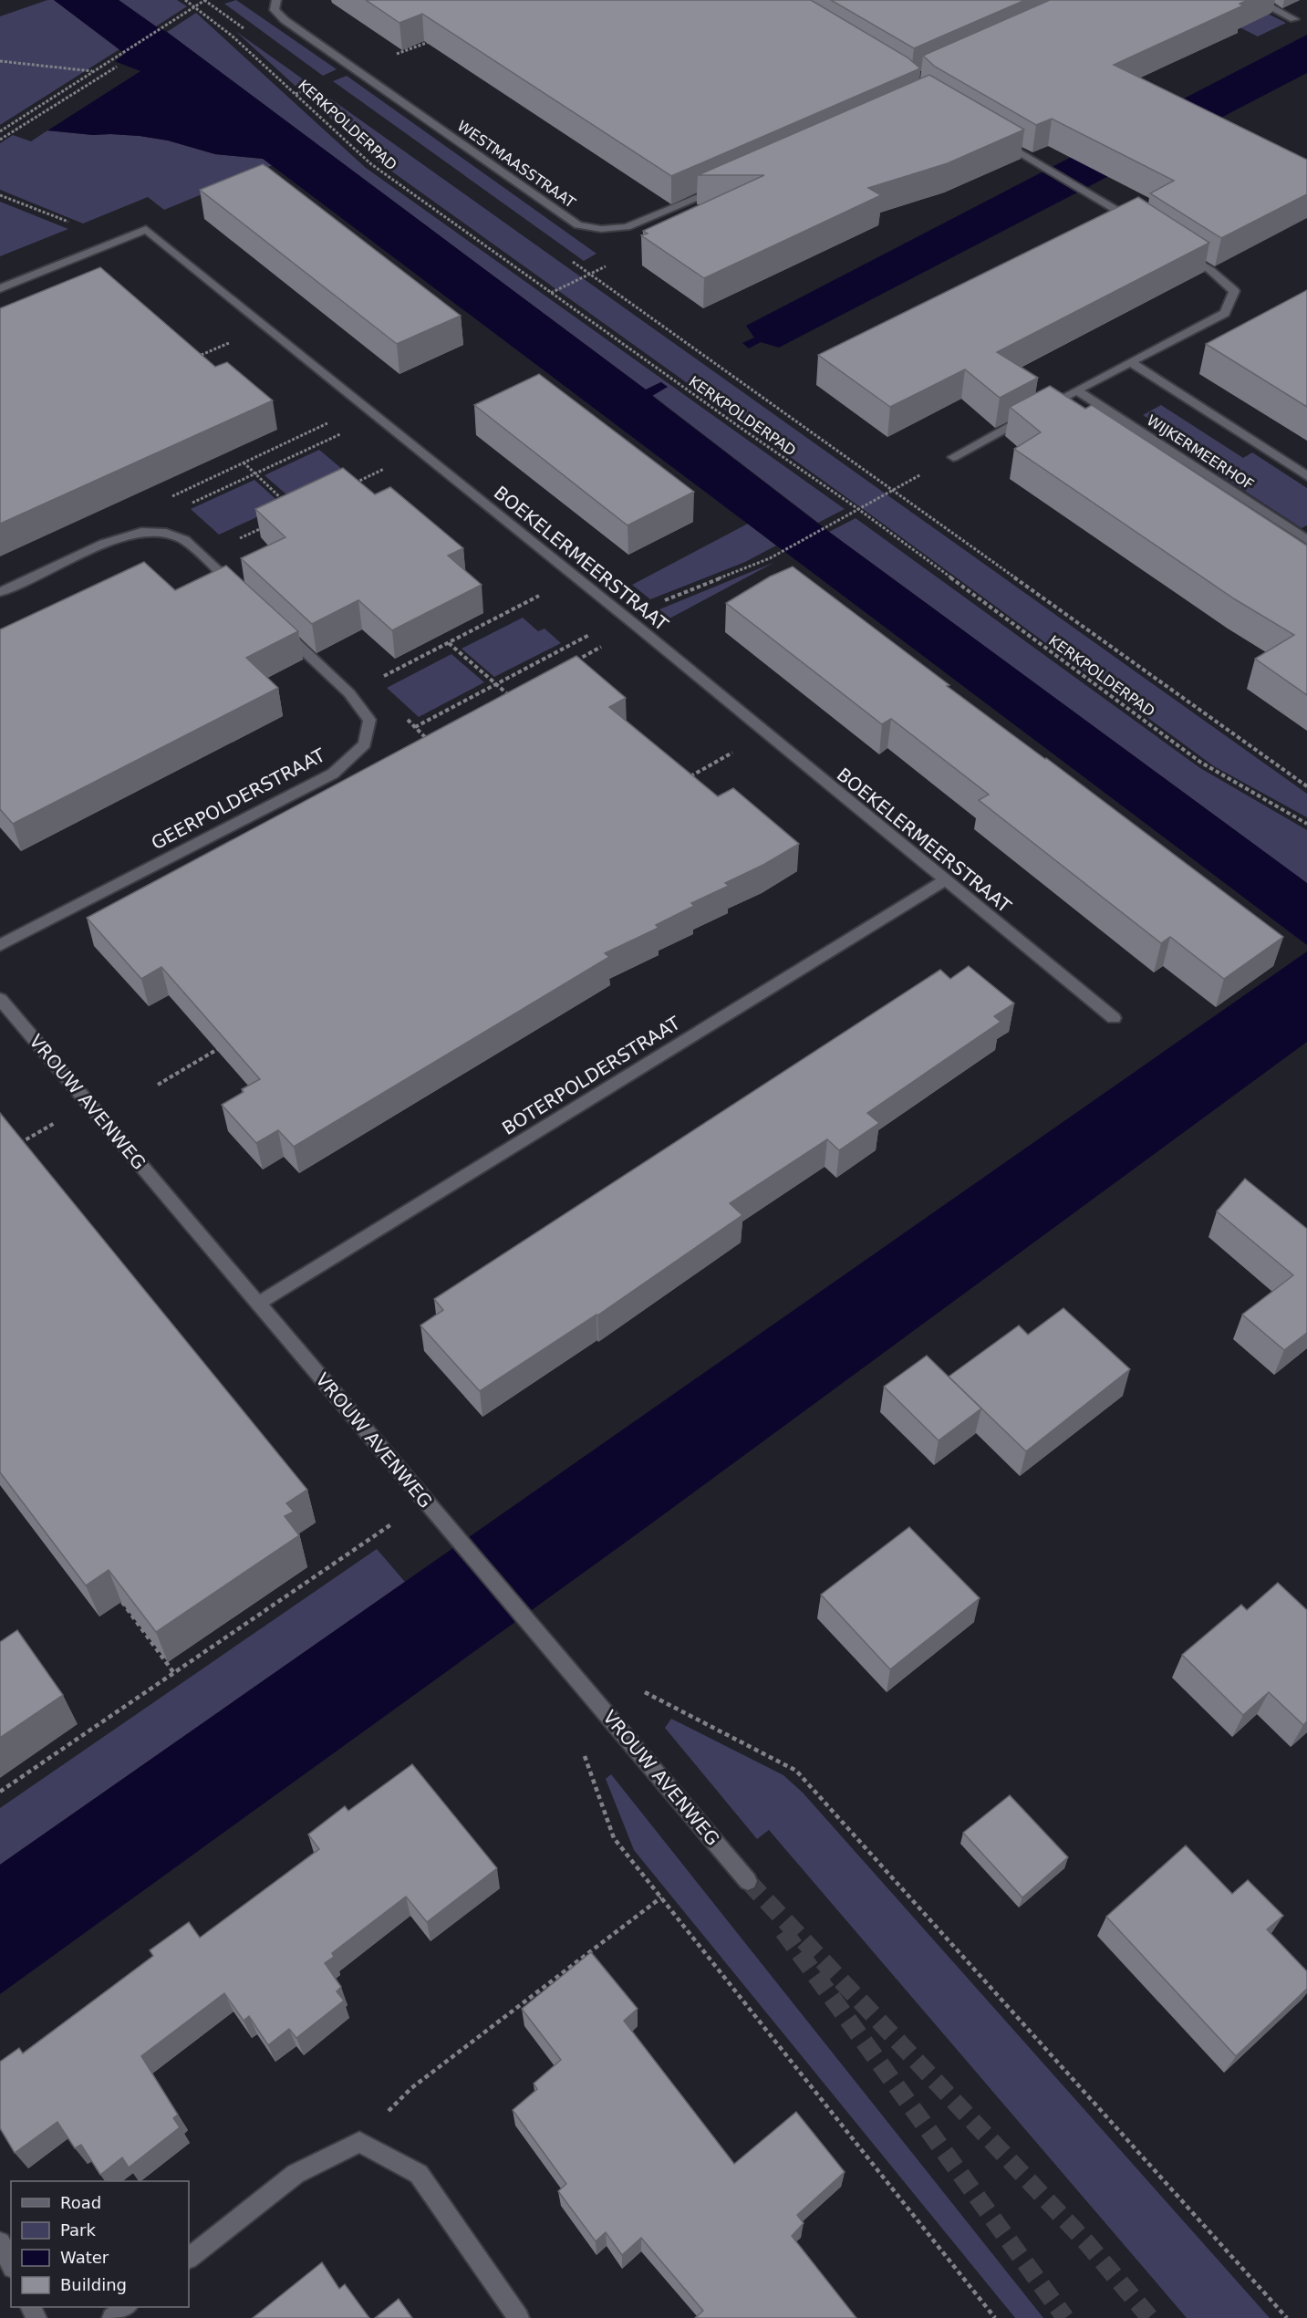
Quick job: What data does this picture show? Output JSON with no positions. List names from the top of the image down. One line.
{"streets":{"street":["WESTMAASSTRAAT","WIJKERMEERHOF","BOEKELERMEERSTRAAT","GEERPOLDERSTRAAT","BOTERPOLDERSTRAAT","VROUW AVENWEG"],"path":["KERKPOLDERPAD"]},"crossings":[["BOEKELERMEERSTRAAT","BOTERPOLDERSTRAAT"],["BOTERPOLDERSTRAAT","VROUW AVENWEG"]],"legend":["Road","Park","Water","Building"]}
